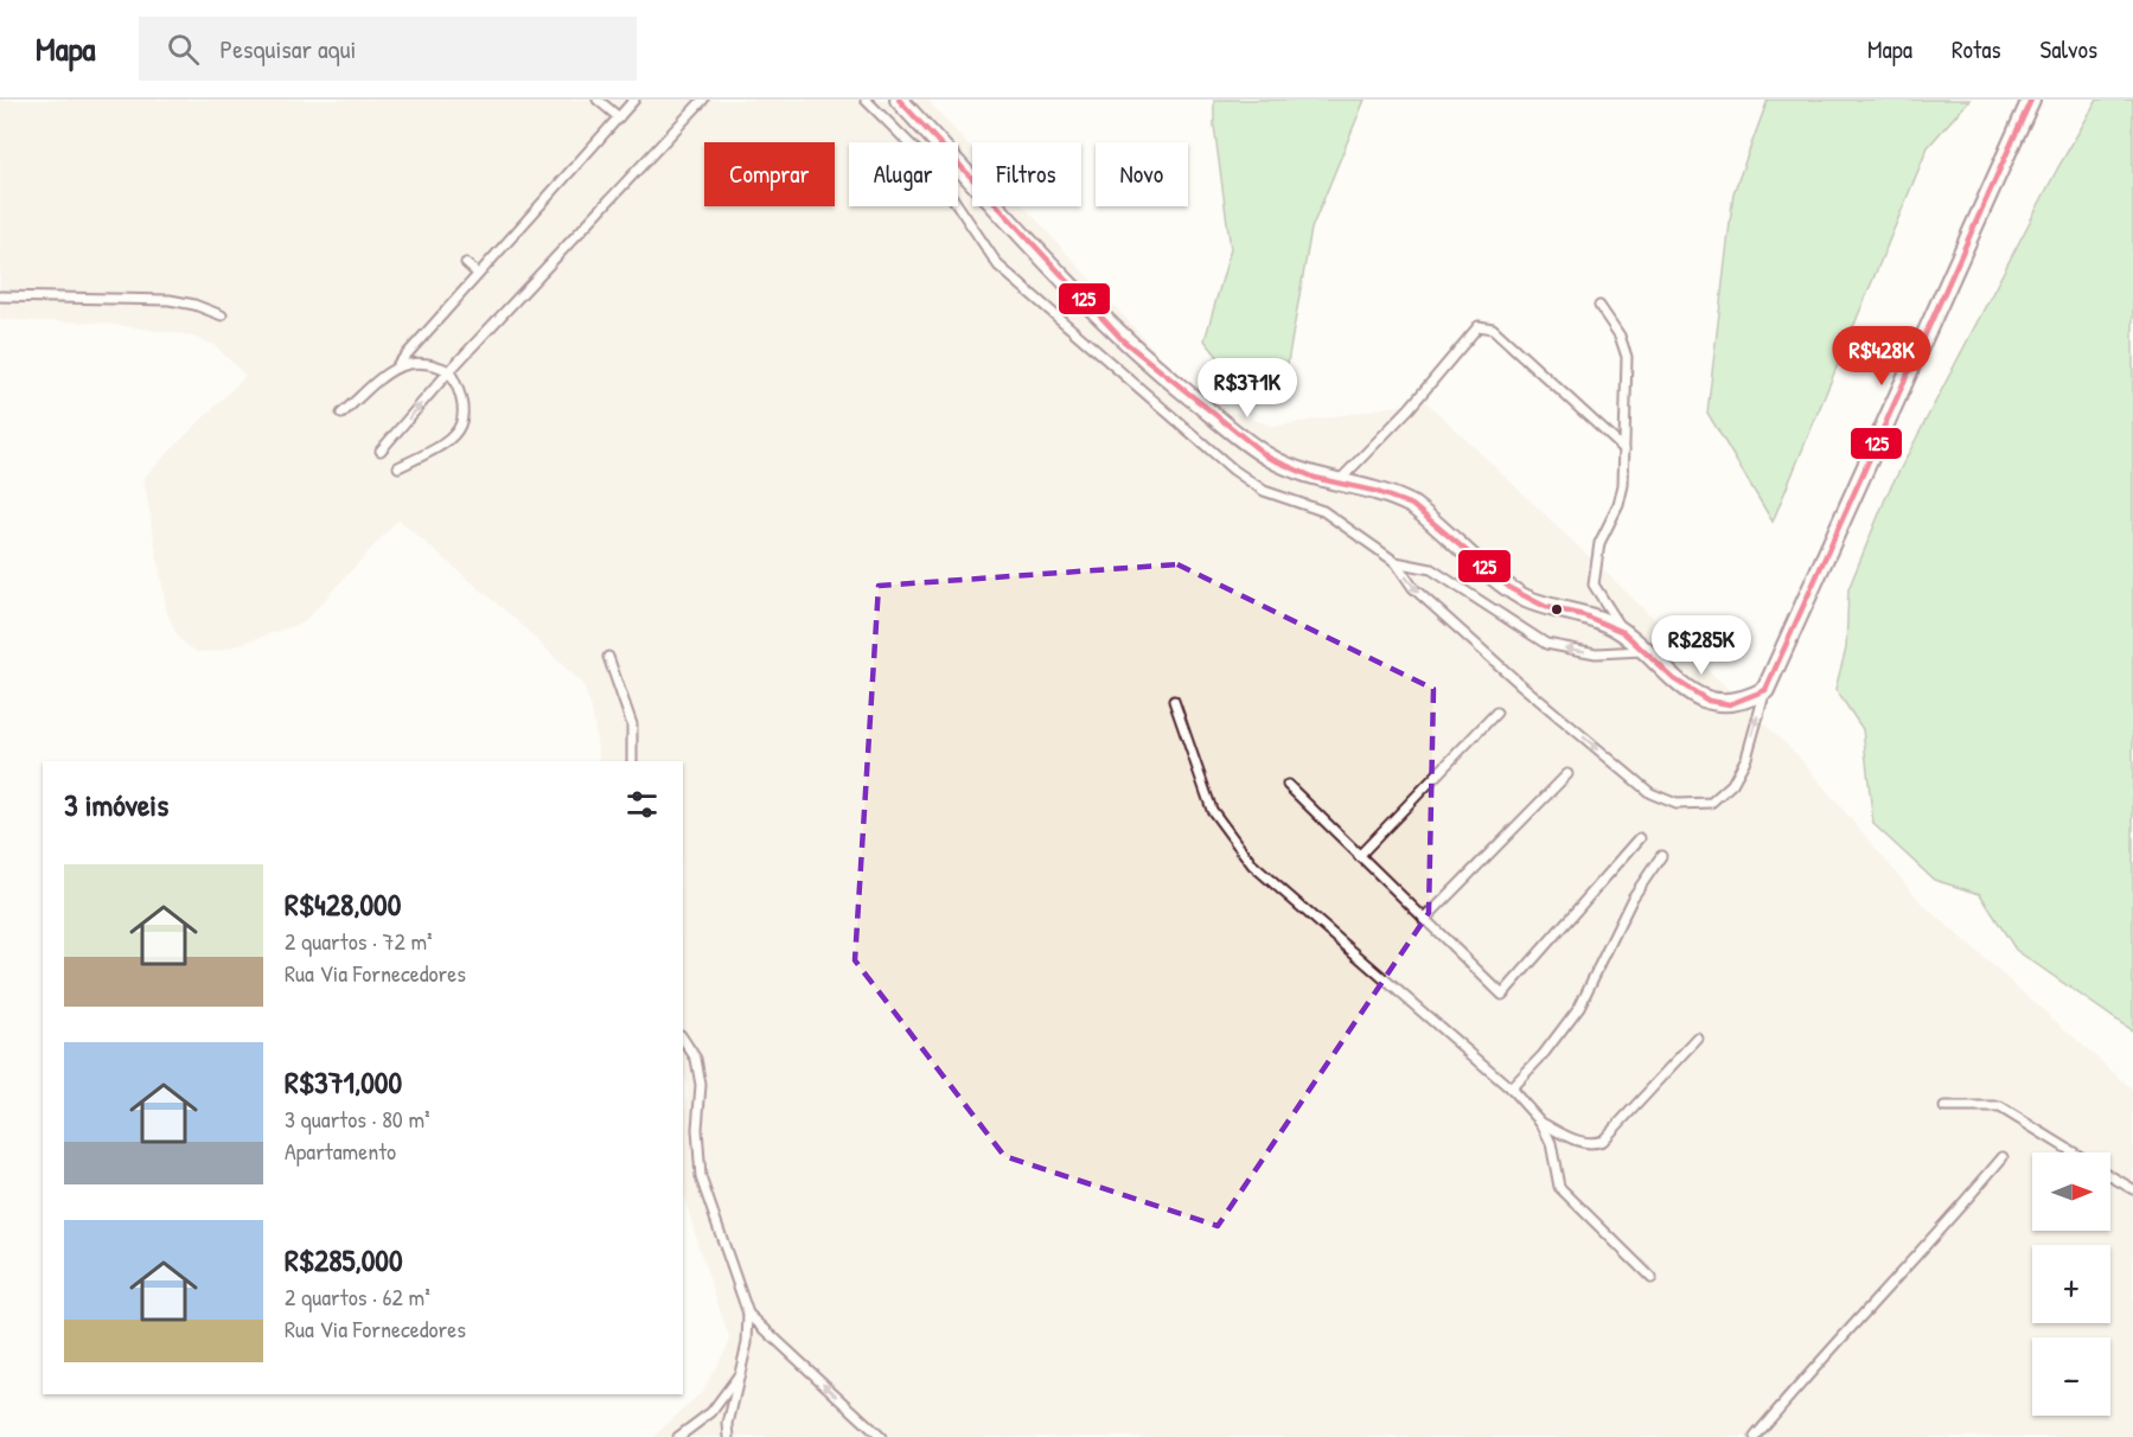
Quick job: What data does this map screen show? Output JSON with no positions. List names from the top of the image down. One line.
{"lines":["transit line 125"],"north":"right","page":{"header":"Mapa","search":"Pesquisar aqui","nav":["Mapa","Rotas","Salvos"],"chip":["Comprar","Alugar","Filtros","Novo"],"price":["R$428K","R$371K","R$285K"],"heading":"3 imóveis","list":[{"name":"R$428,000","note":"2 quartos · 72 m² · Rua Via Fornecedores"},{"name":"R$371,000","note":"3 quartos · 80 m² · Apartamento"},{"name":"R$285,000","note":"2 quartos · 62 m² · Rua Via Fornecedores"}],"map_buttons":["+","−"]}}
